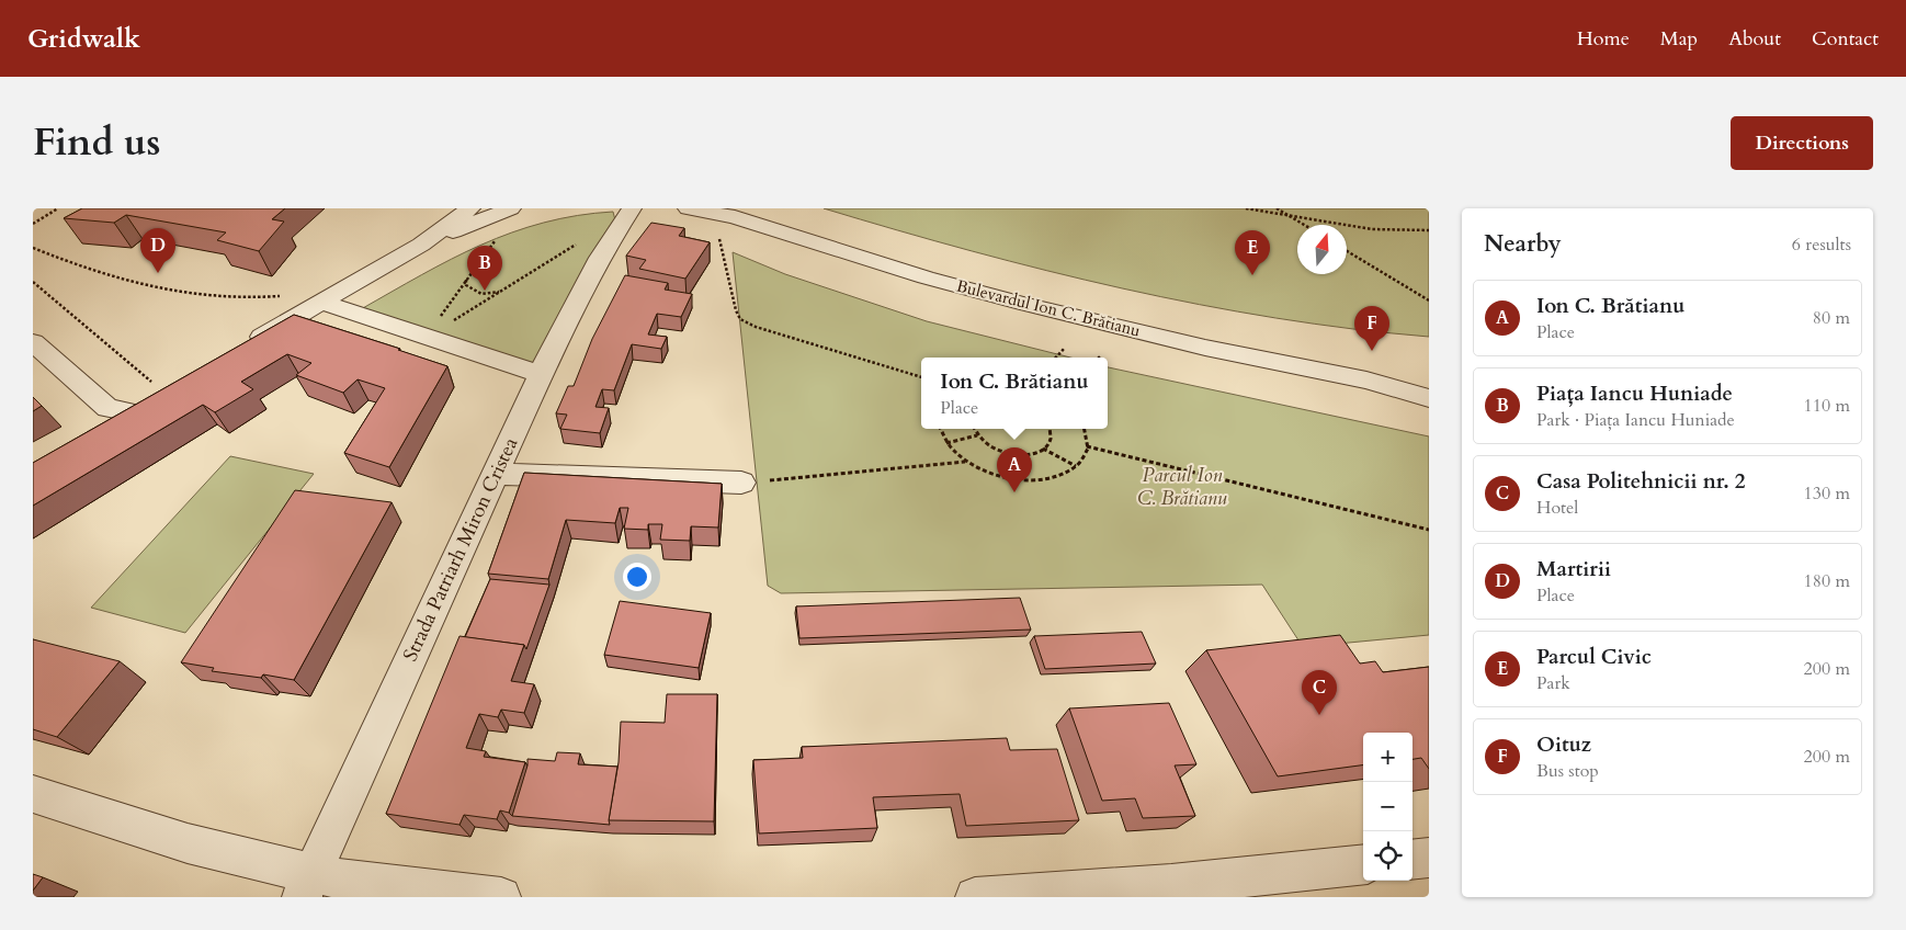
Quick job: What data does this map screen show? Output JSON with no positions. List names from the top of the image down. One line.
{"streets":{"street":["Bulevardul Ion C. Brătianu","Strada Patriarh Miron Cristea"]},"parks":["Parcul Ion C. Brătianu"],"north":"top","page":{"header":"Gridwalk","nav":["Home","Map","About","Contact"],"title":"Find us","buttons":"Directions","heading":["Nearby","6 results"],"pins":["D","E","B","F","A","C"],"list":[{"mark":"A","name":"Ion C. Brătianu","note":"Place","value":"80 m"},{"mark":"B","name":"Piața Iancu Huniade","note":"Park · Piața Iancu Huniade","value":"110 m"},{"mark":"C","name":"Casa Politehnicii nr. 2","note":"Hotel","value":"130 m"},{"mark":"D","name":"Martirii","note":"Place","value":"180 m"},{"mark":"E","name":"Parcul Civic","note":"Park","value":"200 m"},{"mark":"F","name":"Oituz","note":"Bus stop","value":"200 m"}],"popup":["Ion C. Brătianu","Place"],"map_buttons":["+","−"]}}
